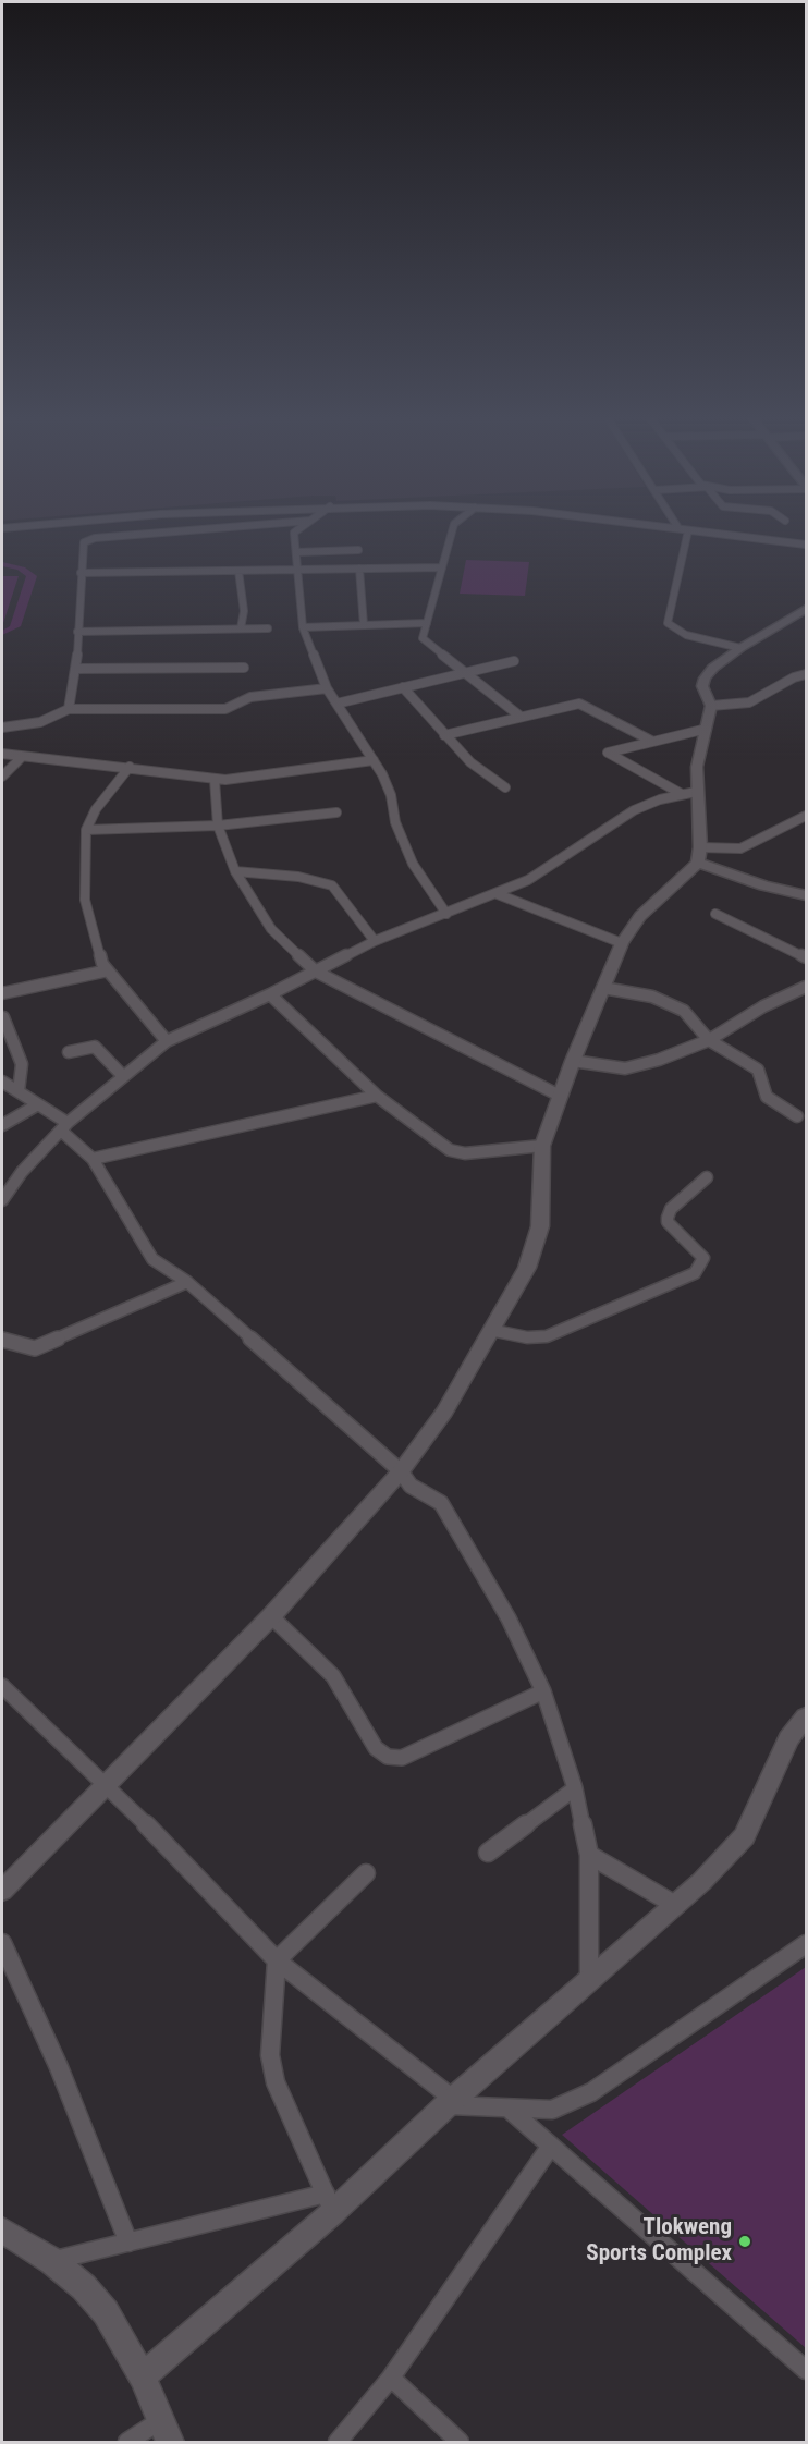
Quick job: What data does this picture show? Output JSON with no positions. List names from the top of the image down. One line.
{"places":["Tlokweng Sports Complex"]}
